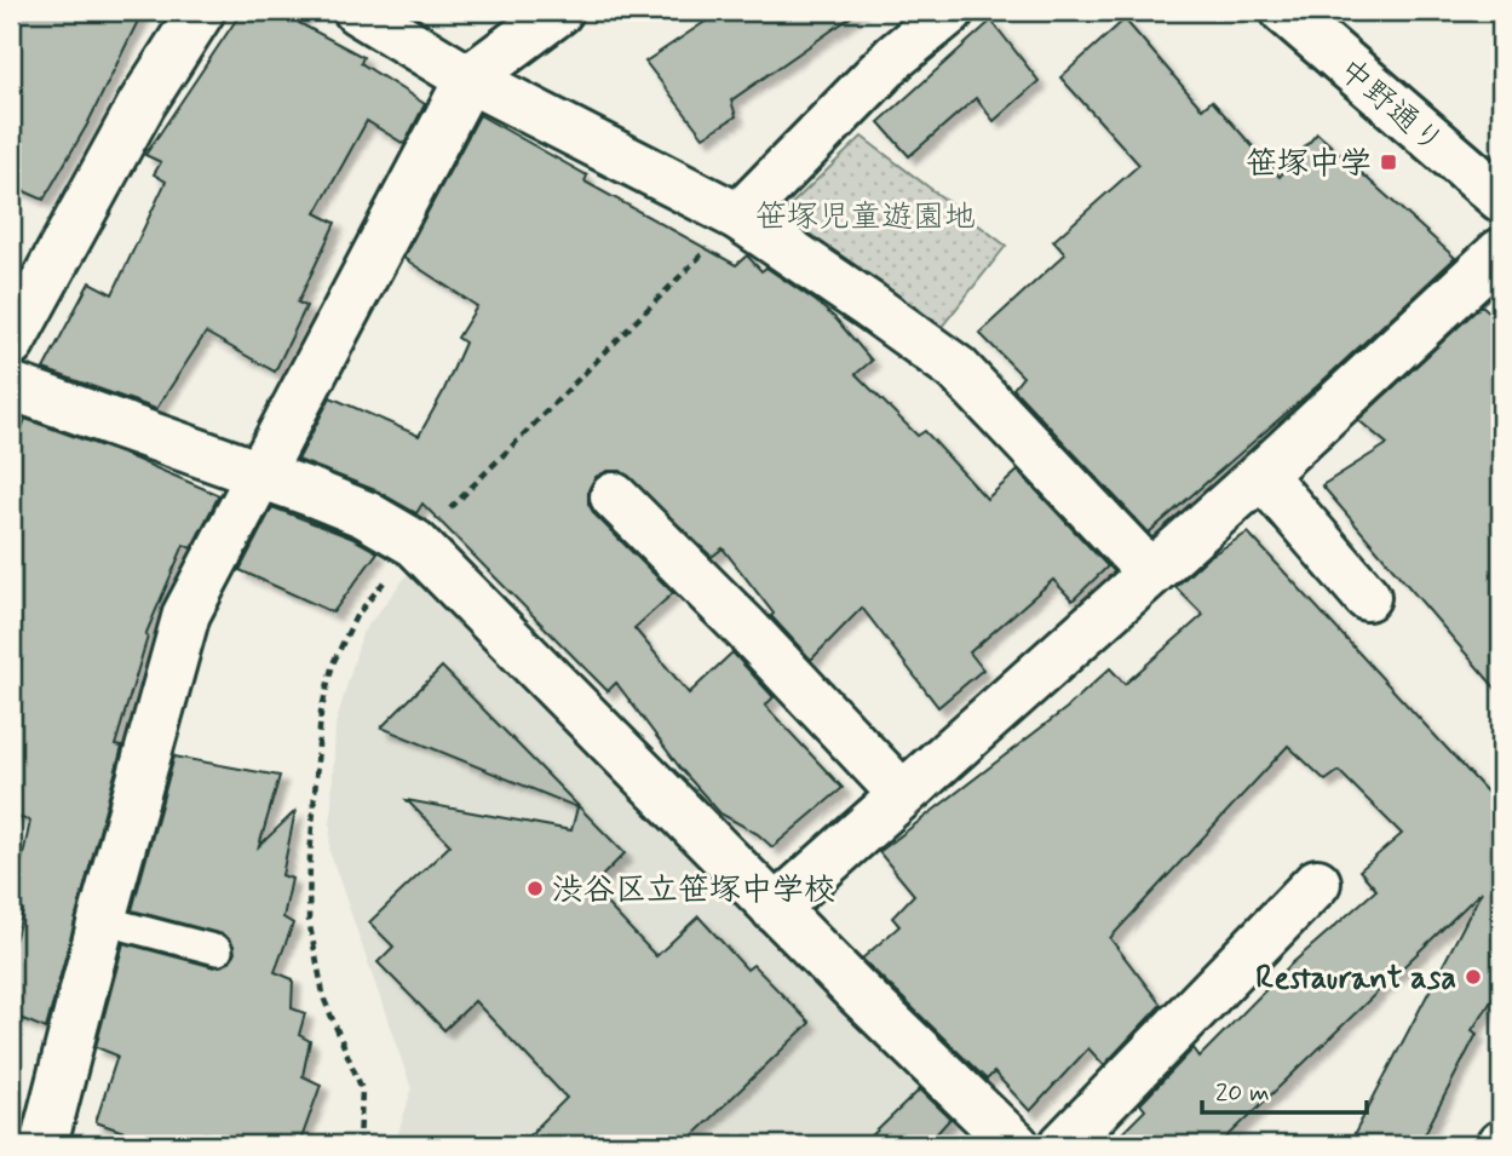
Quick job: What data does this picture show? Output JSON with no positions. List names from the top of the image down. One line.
{"streets":{"street":["中野通り"]},"parks":["笹塚児童遊園地"],"places":{"transit":["笹塚中学"],"other":["渋谷区立笹塚中学校","Restaurant asa"]},"scale_bar":"20 m"}
